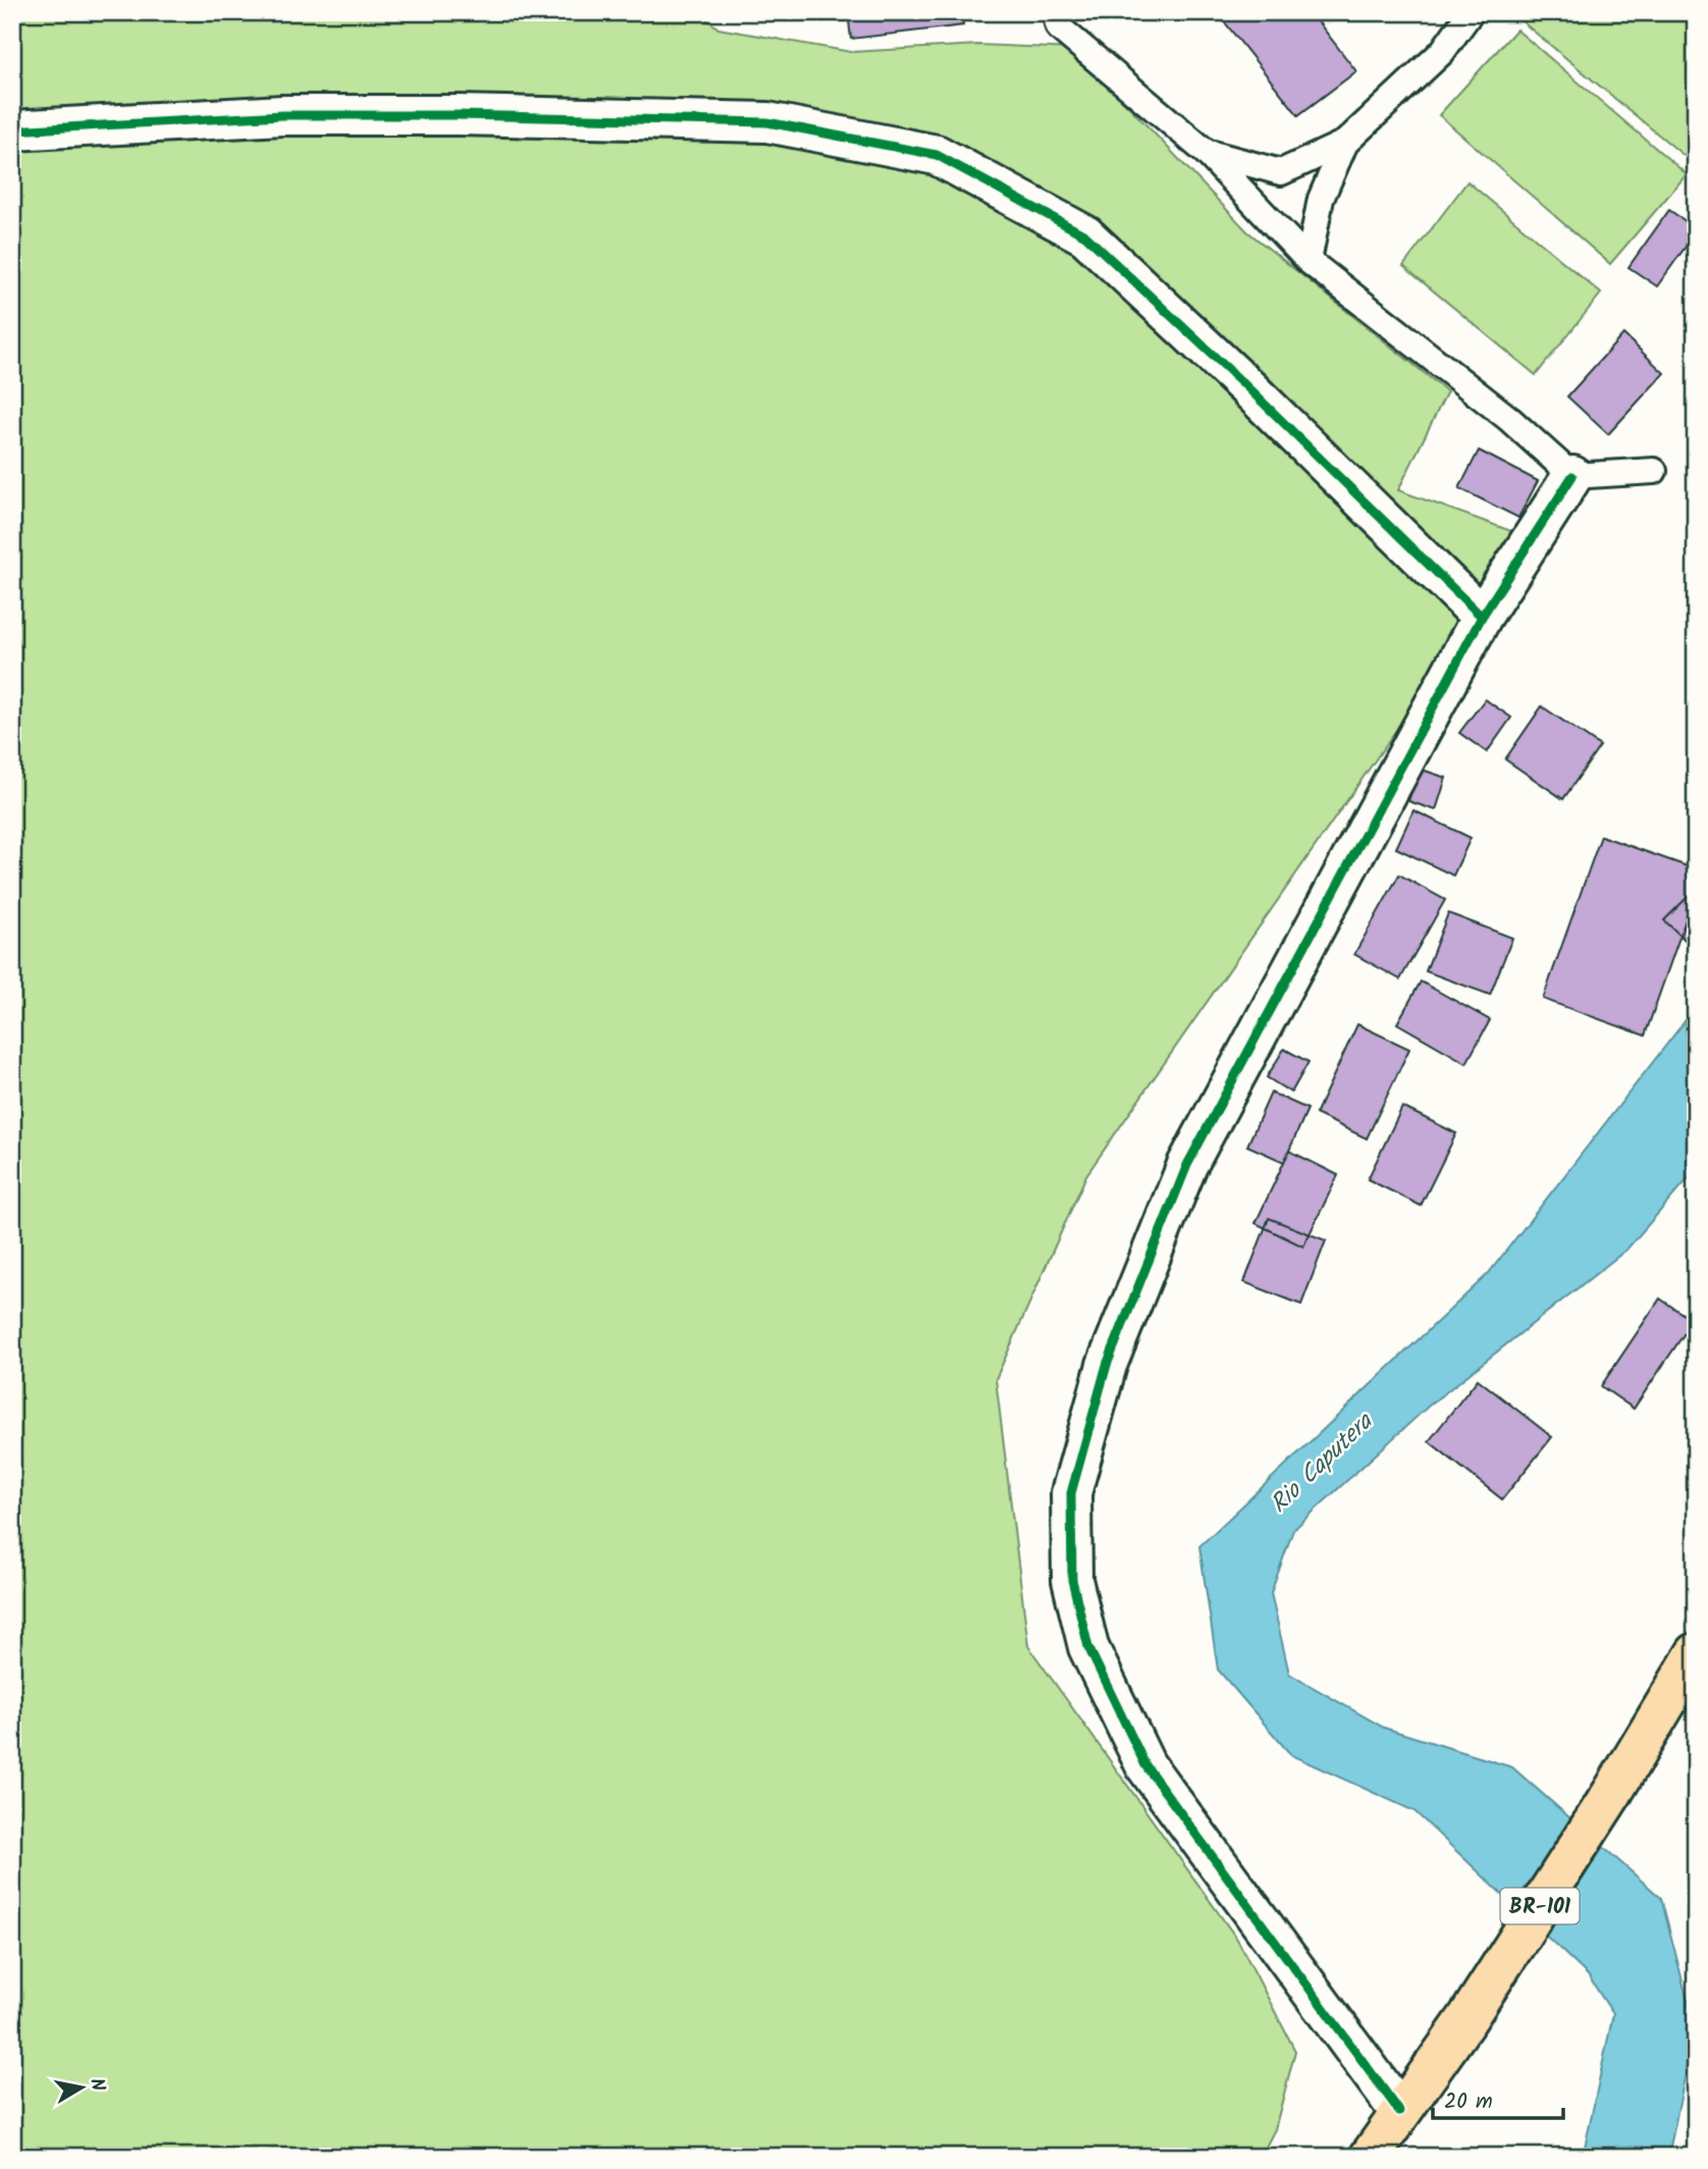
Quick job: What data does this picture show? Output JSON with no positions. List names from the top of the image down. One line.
{"streets":{"highway":["BR-101"]},"water":["Rio Caputera"],"scale_bar":"20 m","north":"right"}
